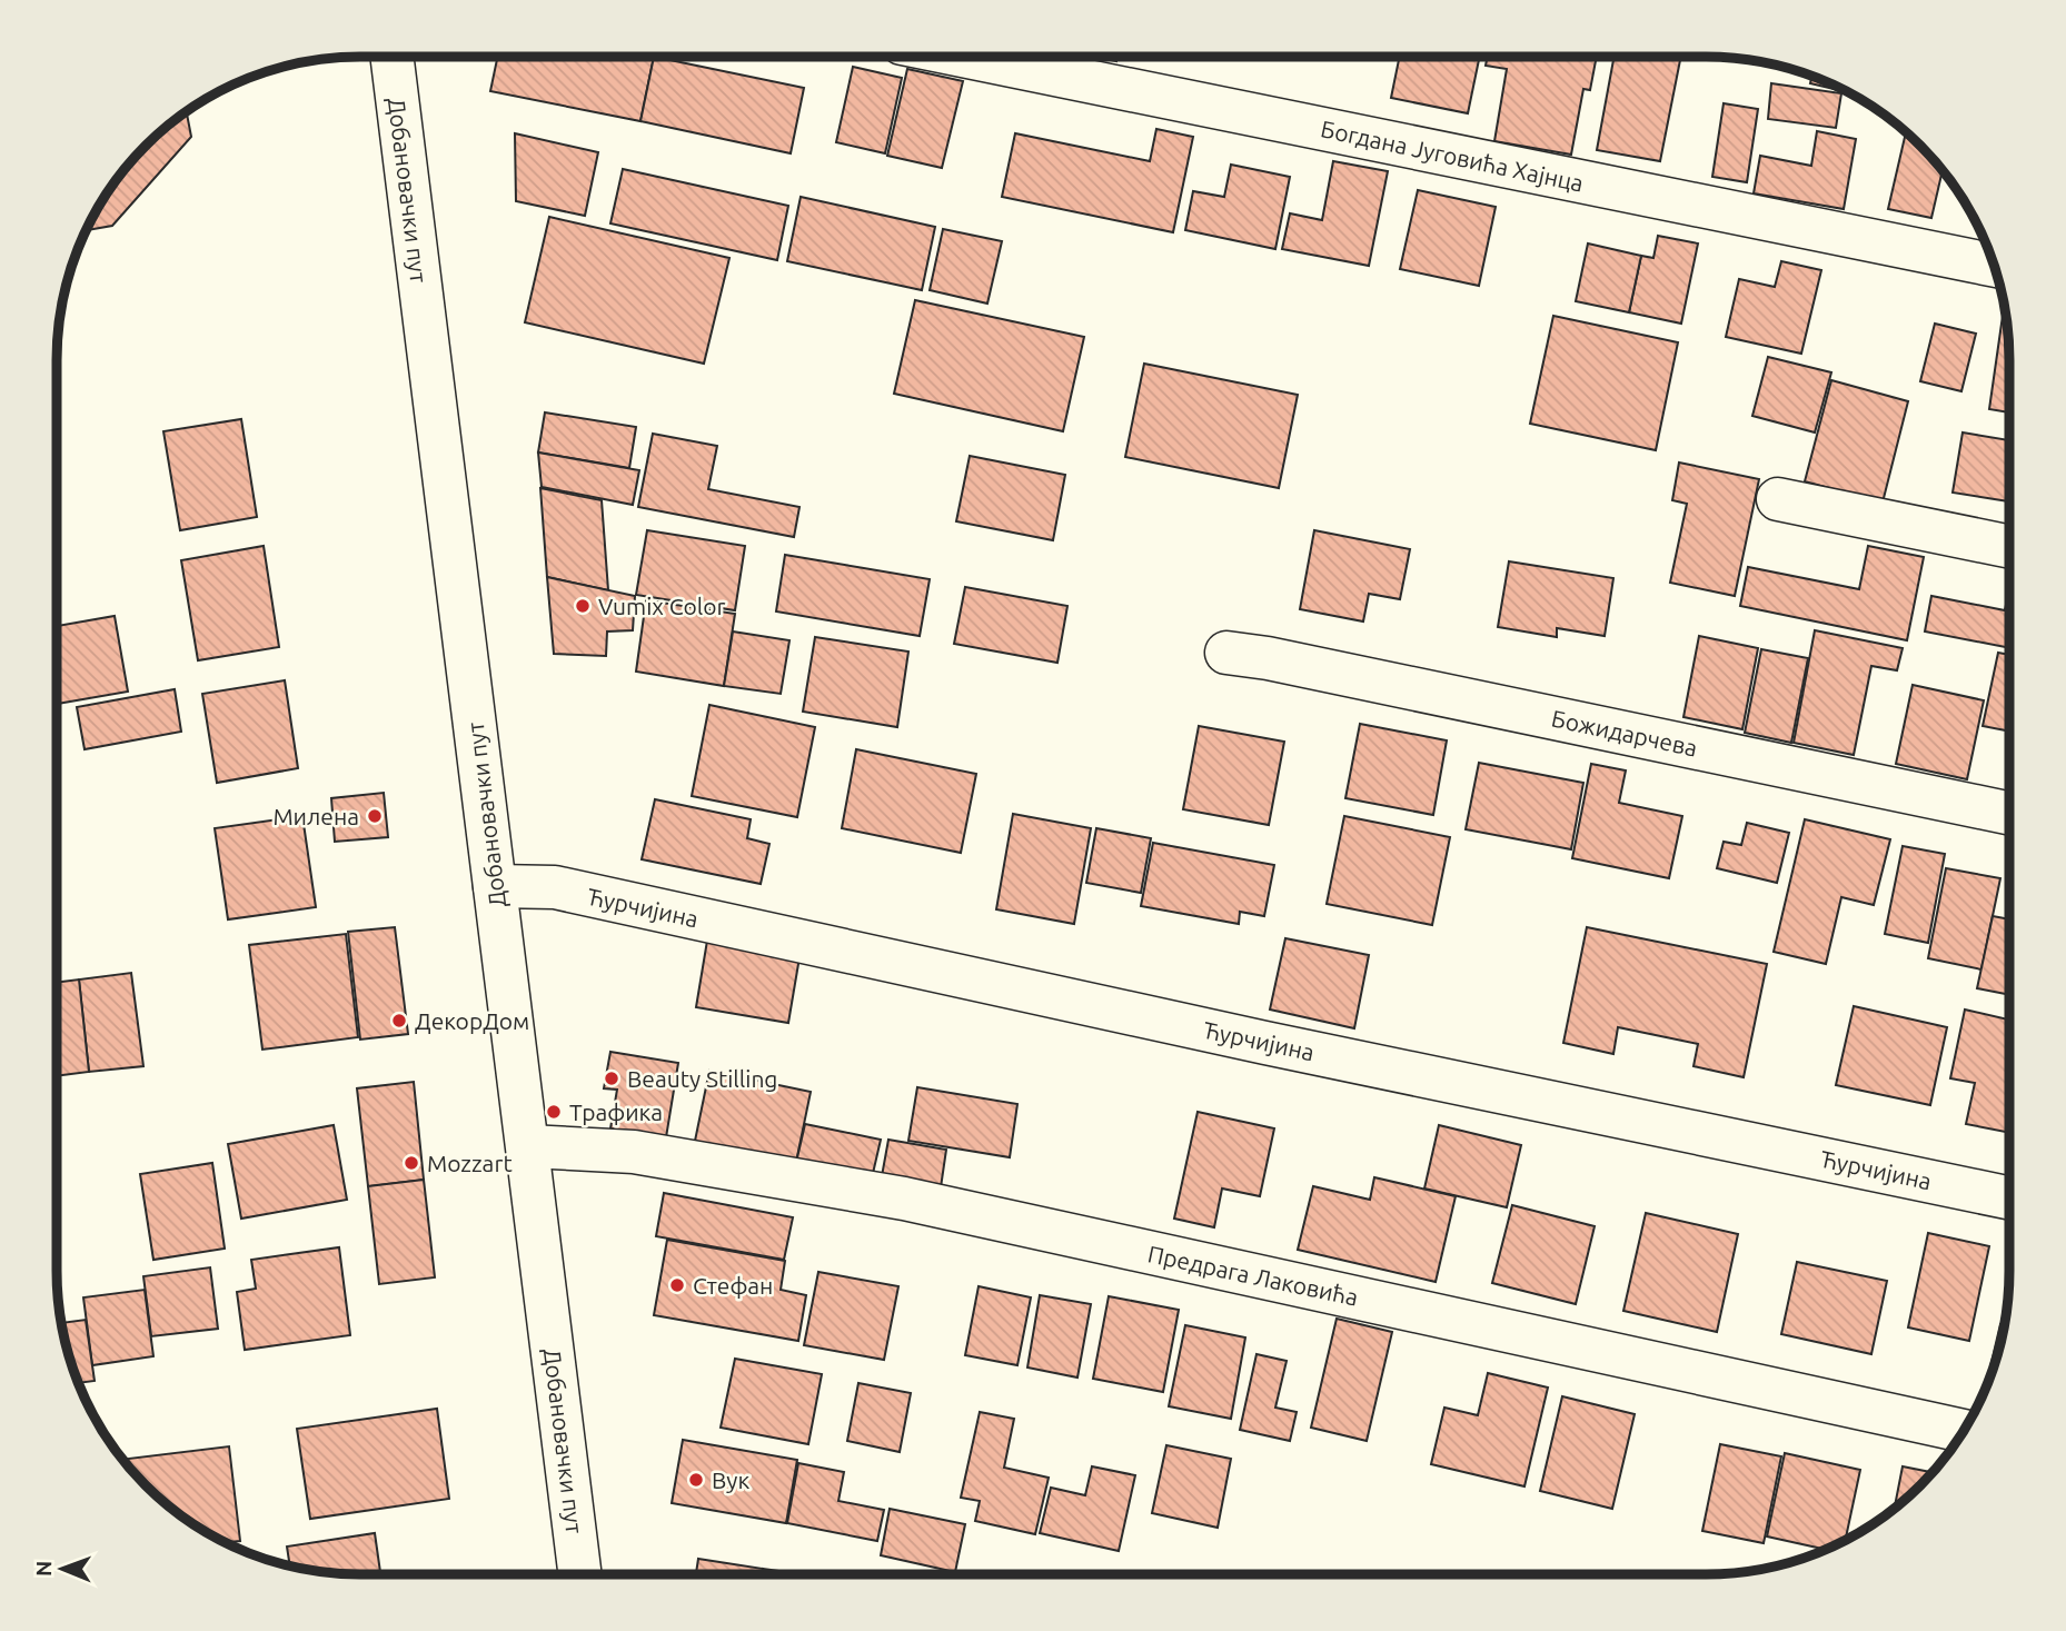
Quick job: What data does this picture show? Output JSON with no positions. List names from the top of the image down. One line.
{"streets":{"street":["Богдана Југовића Хајнца","Добановачки пут","Божидарчева","Ћурчијина","Предрага Лаковића"]},"crossings":[["Добановачки пут","Ћурчијина"],["Добановачки пут","Предрага Лаковића"]],"places":["Vumix Color","Милена","ДекорДом","Beauty Stilling","Трафика","Mozzart","Стефан","Вук"],"north":"left"}
